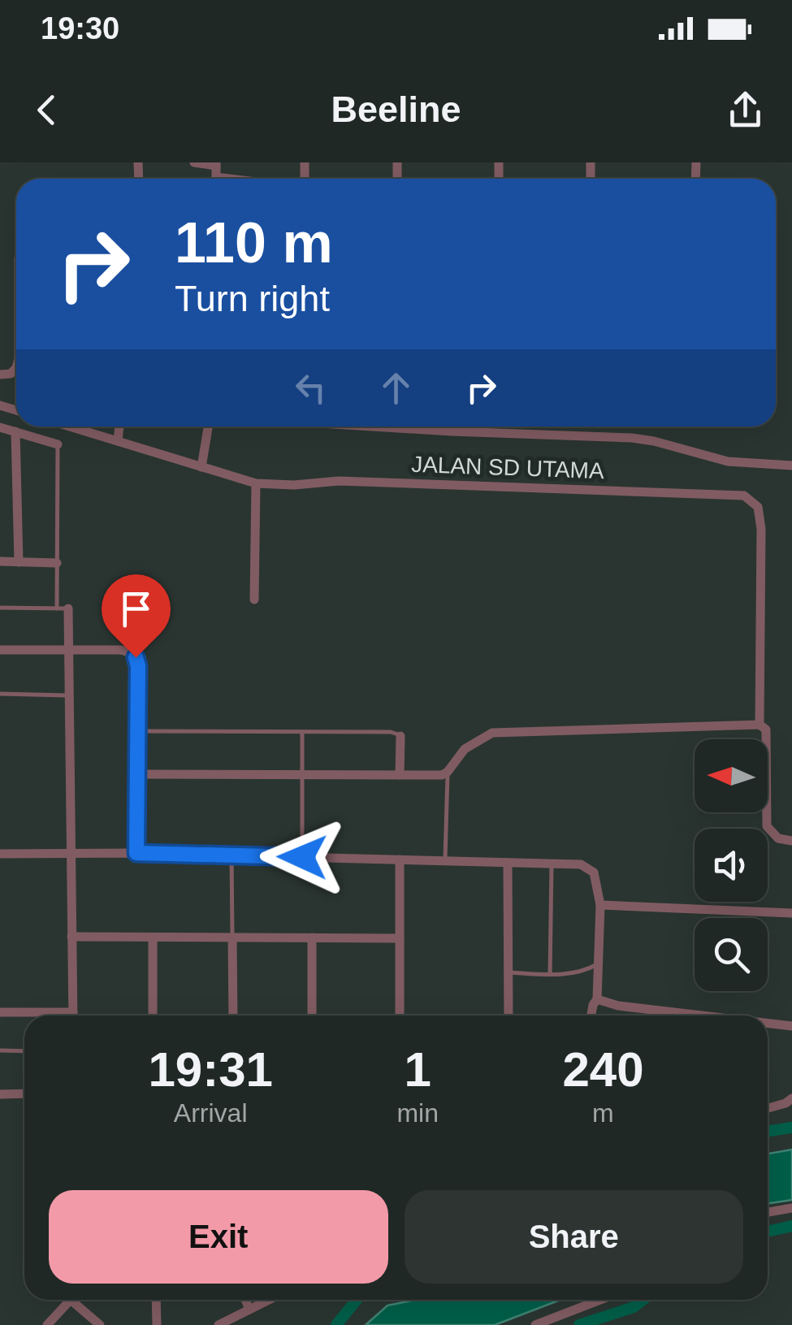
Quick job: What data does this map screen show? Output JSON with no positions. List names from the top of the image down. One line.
{"streets":{"street":["JALAN SD UTAMA"]},"north":"left","page":{"status":"19:30","header":"Beeline","turn":["110 m","Turn right"],"eta":["19:31","Arrival","1","min","240","m"],"buttons":["Exit","Share"]}}
